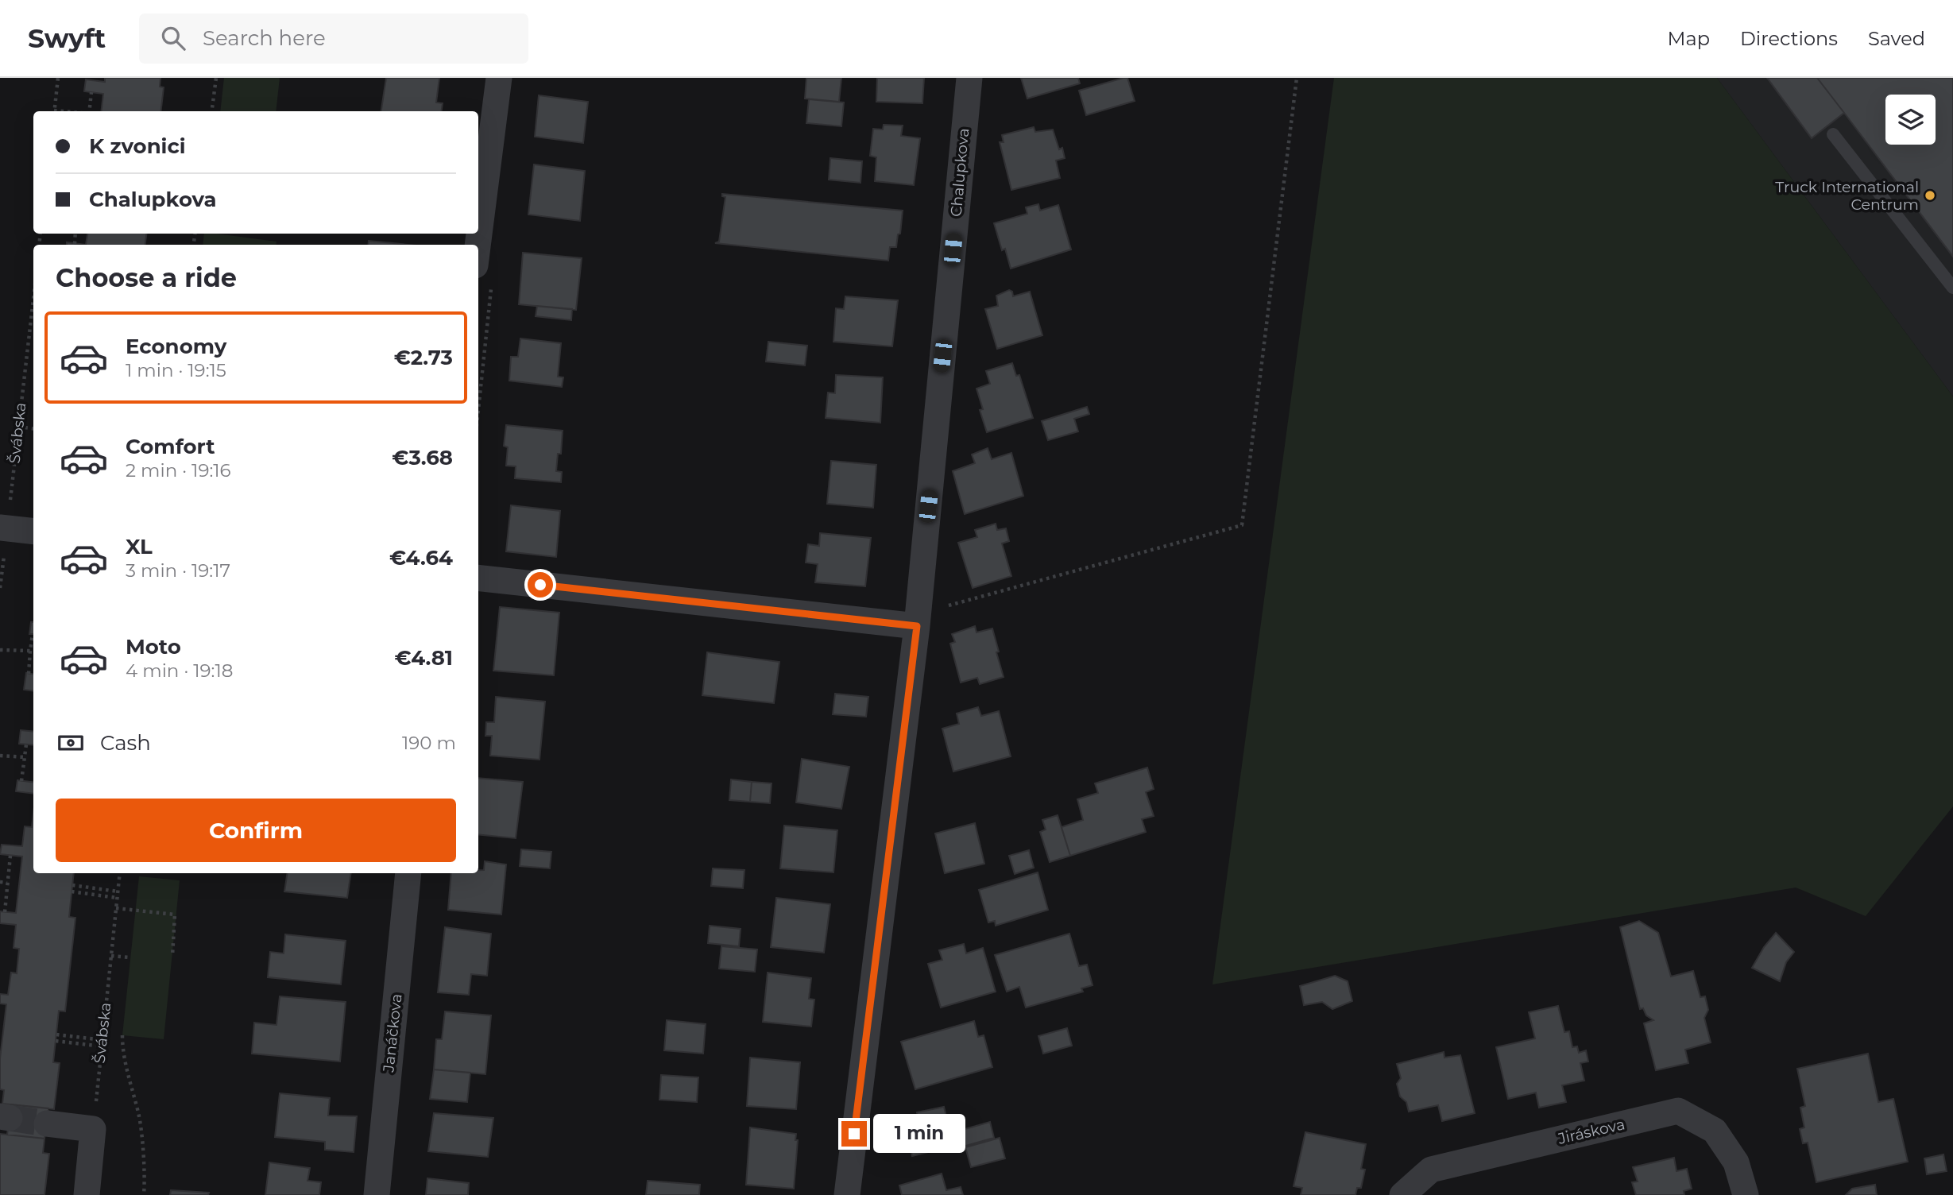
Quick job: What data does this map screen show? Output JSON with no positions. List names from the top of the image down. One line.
{"streets":{"street":["Chalupkova","Janáčkova","Jiráskova"],"path":["Švábska"]},"places":["Truck International Centrum"],"page":{"header":"Swyft","search":"Search here","nav":["Map","Directions","Saved"],"banner":["K zvonici","Chalupkova"],"heading":"Choose a ride","list":[{"name":"Economy","note":"1 min · 19:15","value":"€2.73"},{"name":"Comfort","note":"2 min · 19:16","value":"€3.68"},{"name":"XL","note":"3 min · 19:17","value":"€4.64"},{"name":"Moto","note":"4 min · 19:18","value":"€4.81"}],"pay":["Cash","190 m"],"buttons":"Confirm","bubble":"1 min"}}
